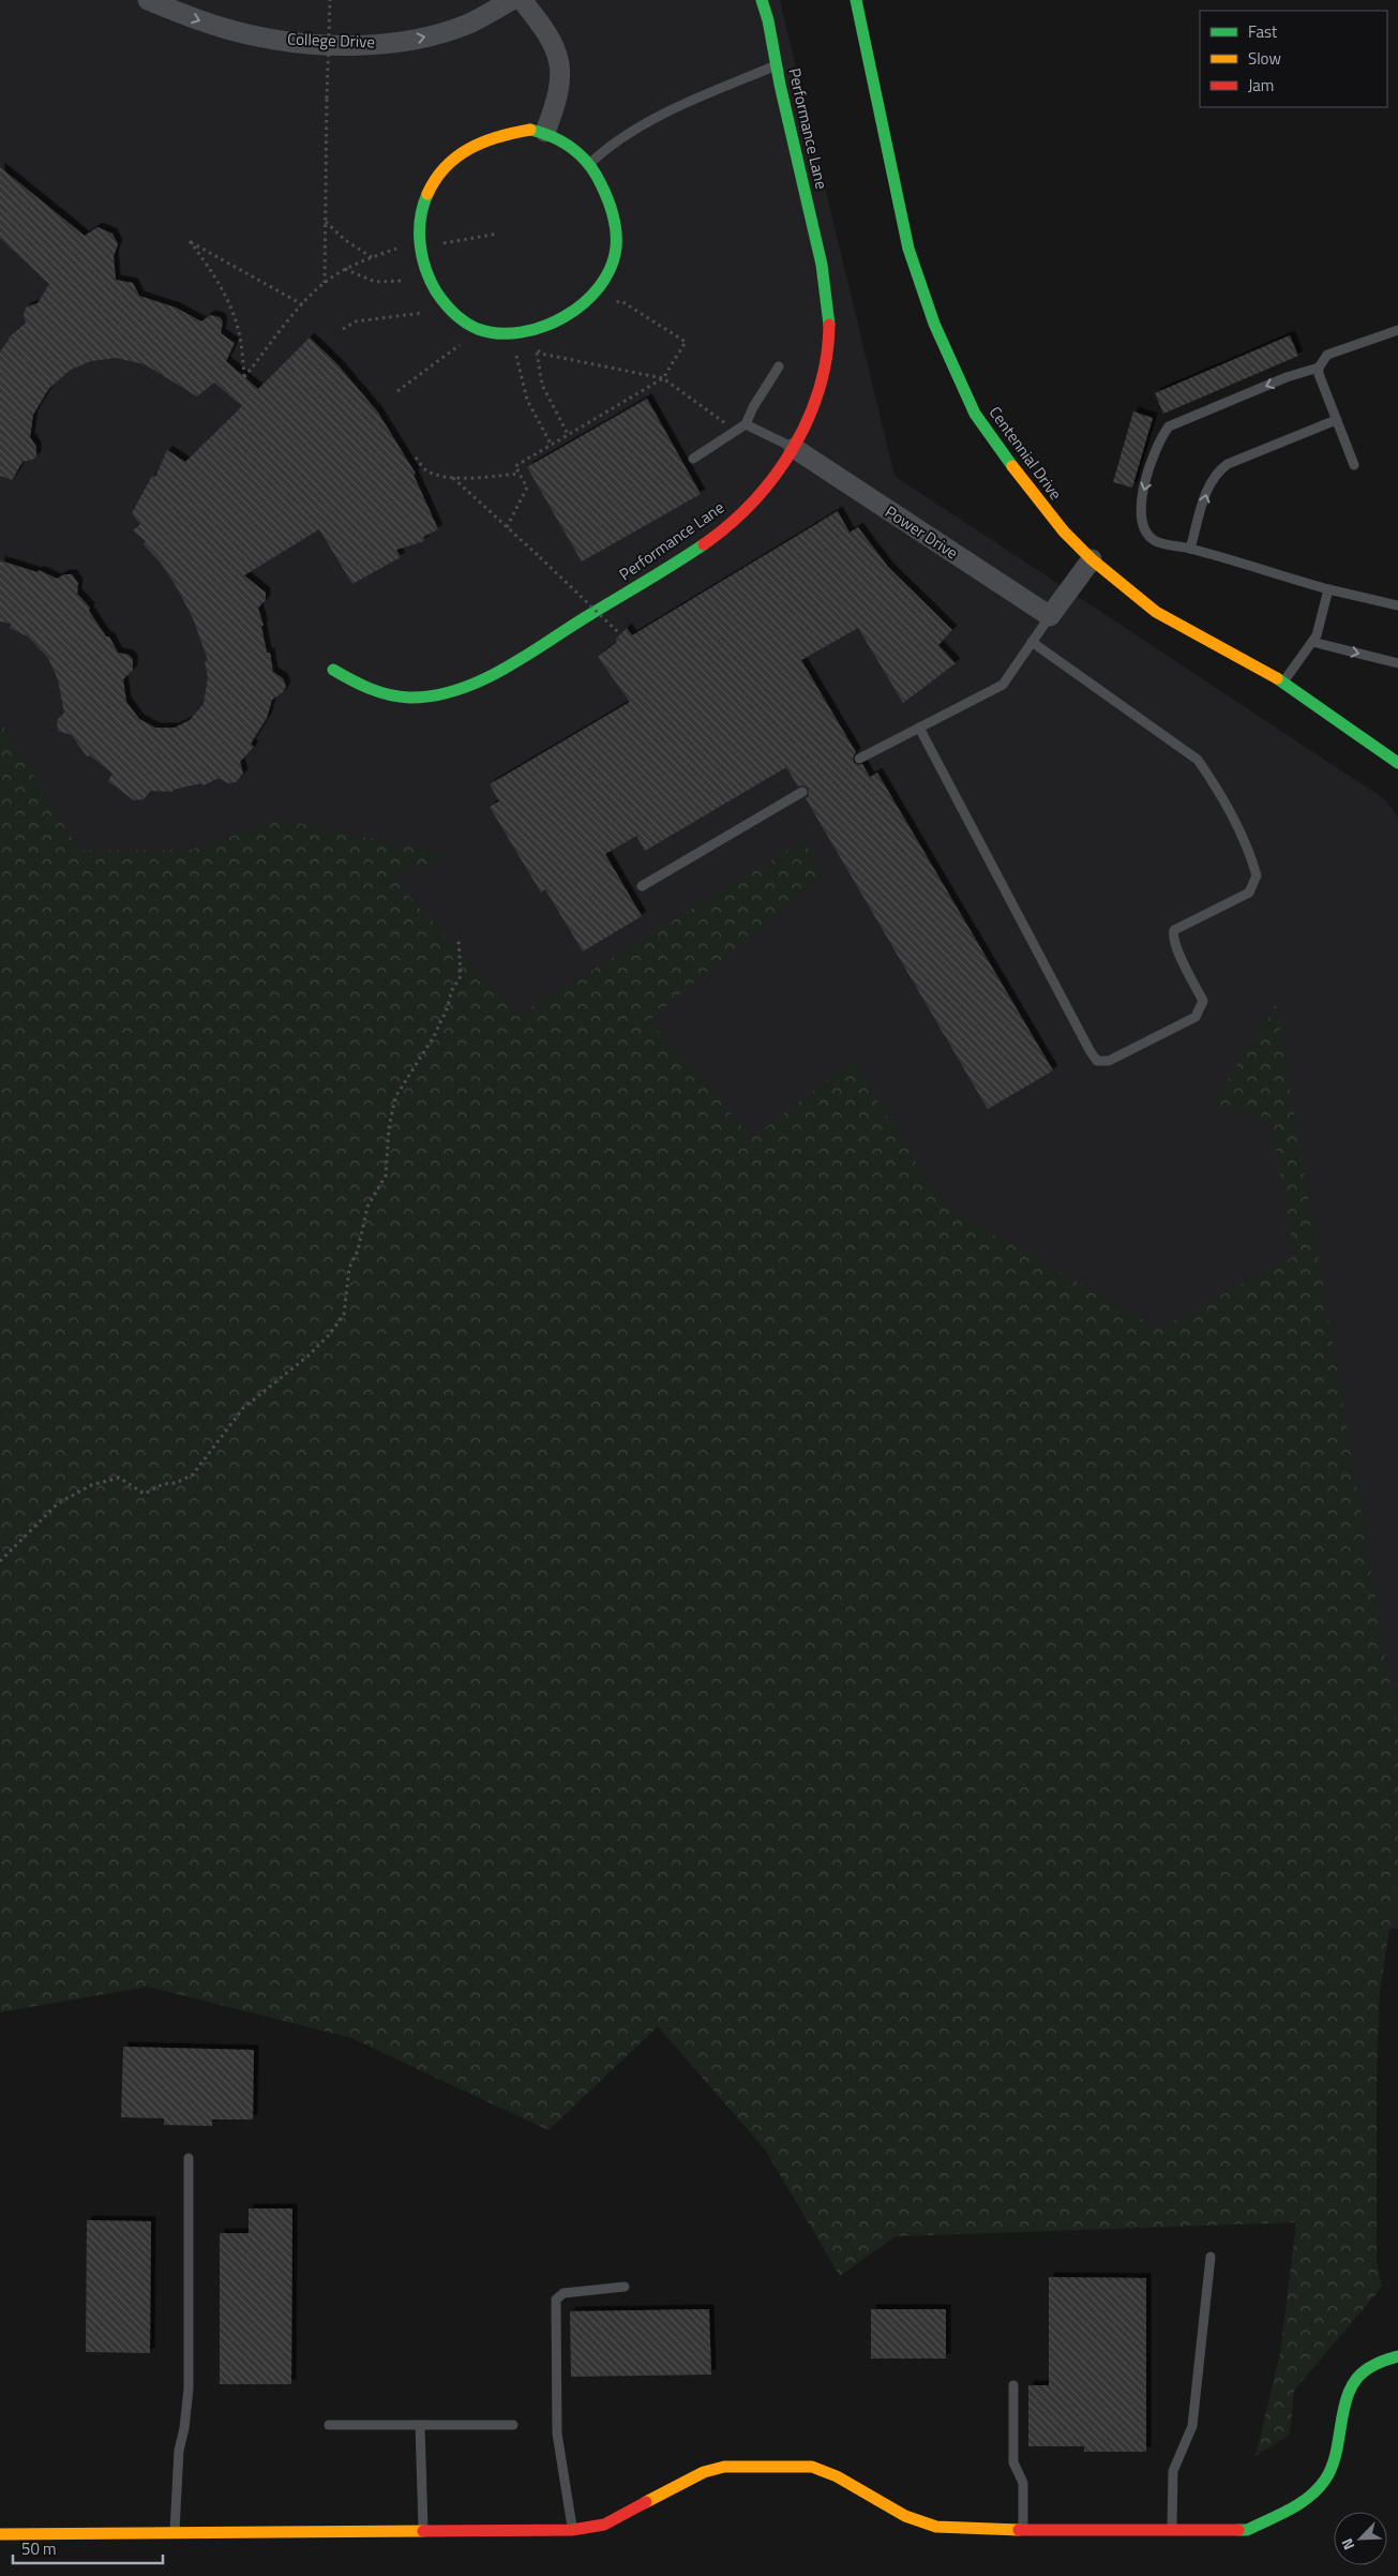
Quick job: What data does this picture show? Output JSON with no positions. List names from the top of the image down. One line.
{"streets":{"street":["College Drive","Performance Lane","Centennial Drive","Power Drive"]},"crossings":[["Performance Lane","Power Drive"]],"one_way":["College Drive"],"legend":["Fast","Slow","Jam"],"scale_bar":"50 m","north":"bottom left"}
